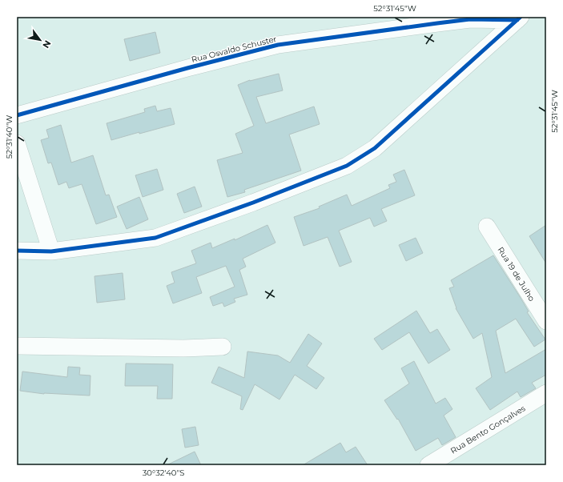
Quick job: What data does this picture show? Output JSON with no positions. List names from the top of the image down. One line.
{"streets":{"street":["Rua Osvaldo Schuster","Rua 19 de Julho","Rua Bento Gonçalves"]},"north":"bottom right","coordinates":["52°31'45\"W","52°31'40\"W","30°32'40\"S"]}
